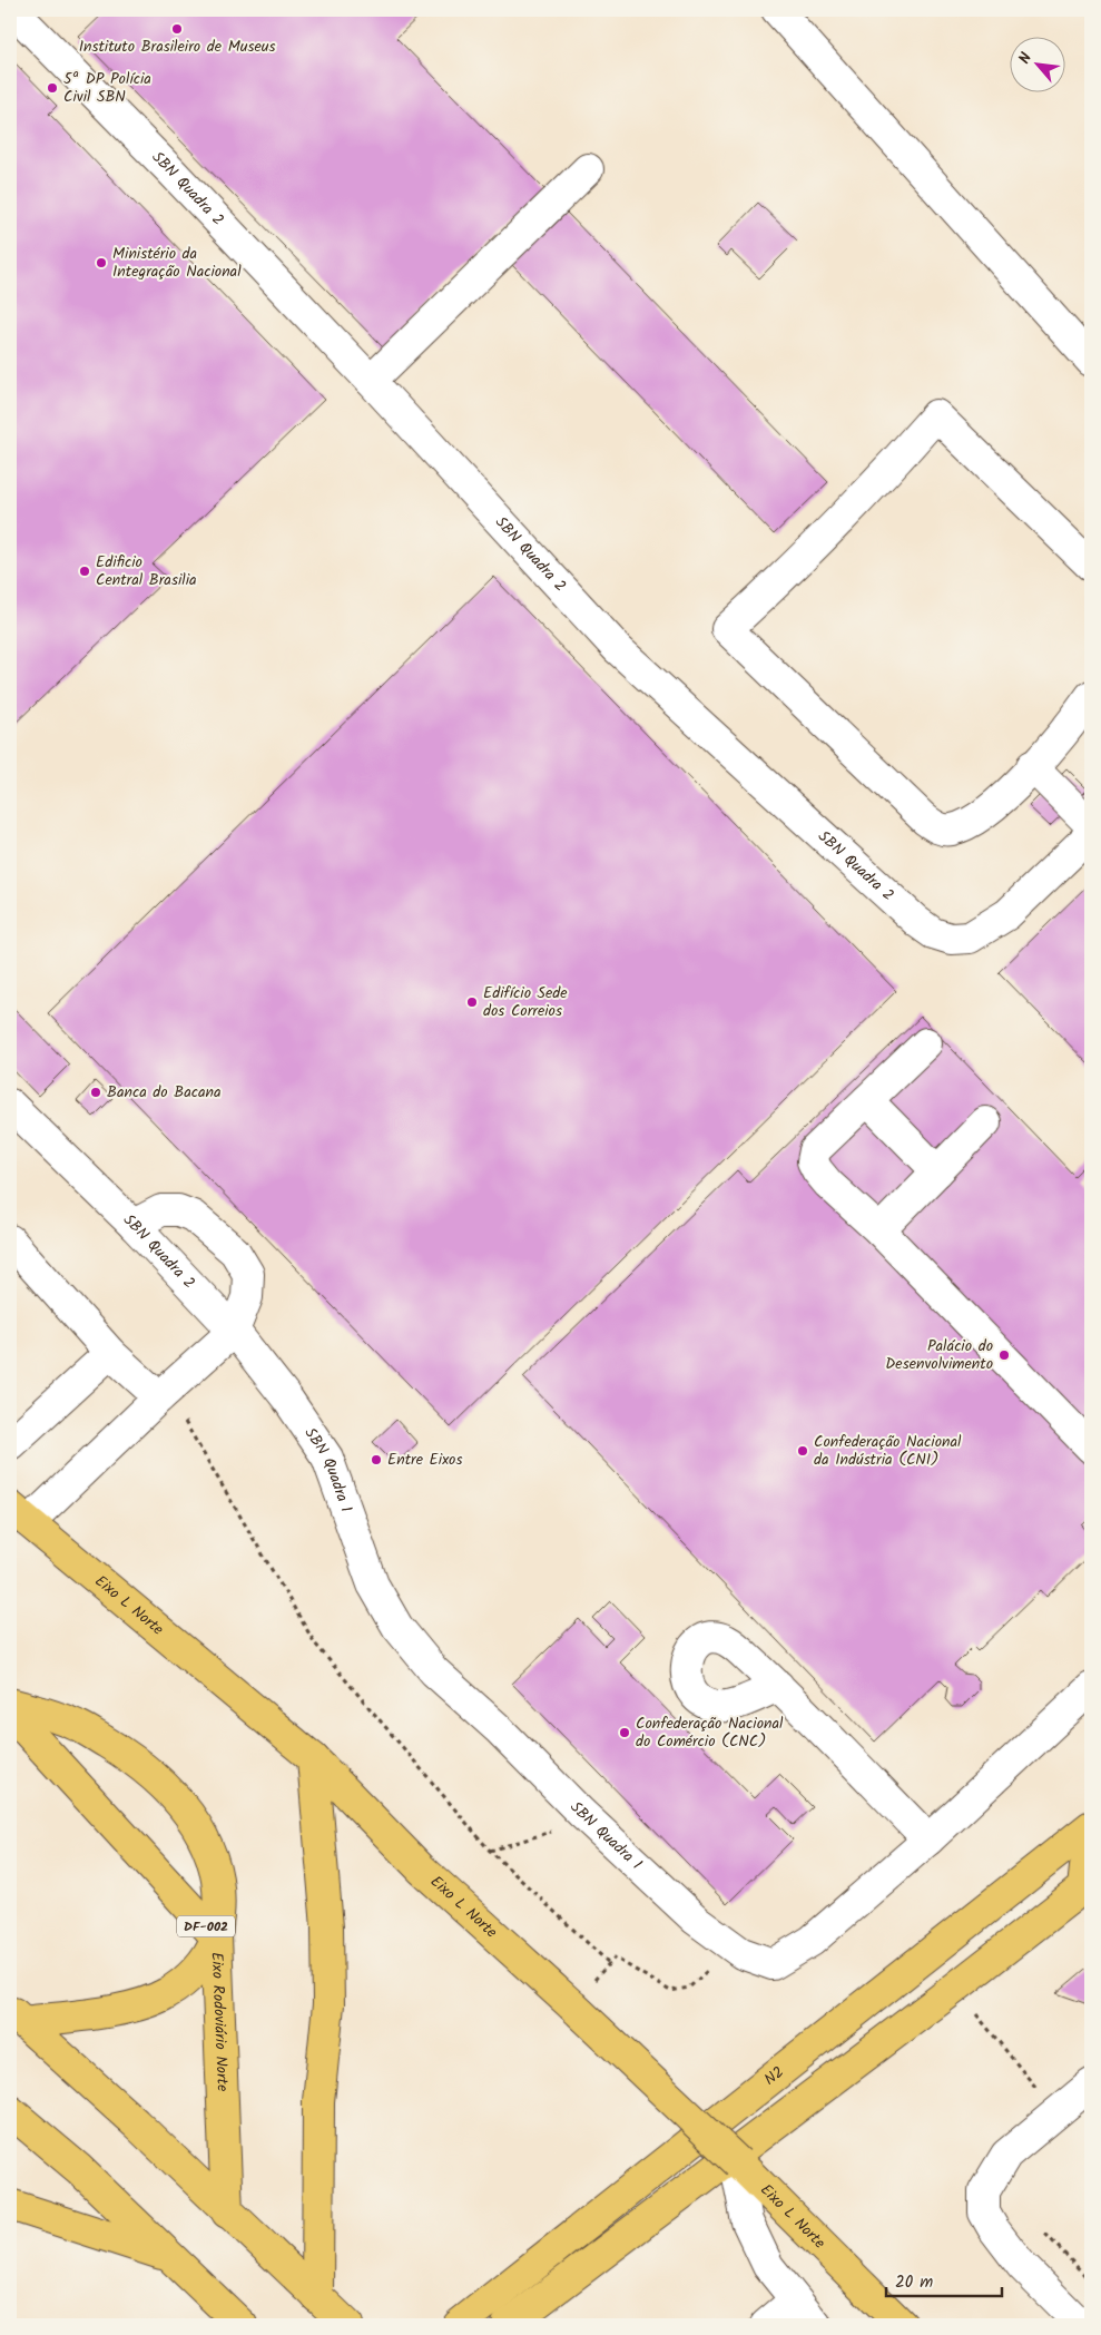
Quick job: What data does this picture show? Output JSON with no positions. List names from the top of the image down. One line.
{"streets":{"main road":["Eixo L Norte","DF-002","Eixo Rodoviário Norte","N2"],"street":["SBN Quadra 2","SBN Quadra 1"]},"crossings":[["SBN Quadra 2","SBN Quadra 1"]],"places":["Instituto Brasileiro de Museus","5ª DP Polícia Civil SBN","Ministério da Integração Nacional","Edificio Central Brasilia","Edifício Sede dos Correios","Banca do Bacana","Palácio do Desenvolvimento","Confederação Nacional da Indústria (CNI)","Entre Eixos","Confederação Nacional do Comércio (CNC)"],"scale_bar":"20 m","north":"top left"}
